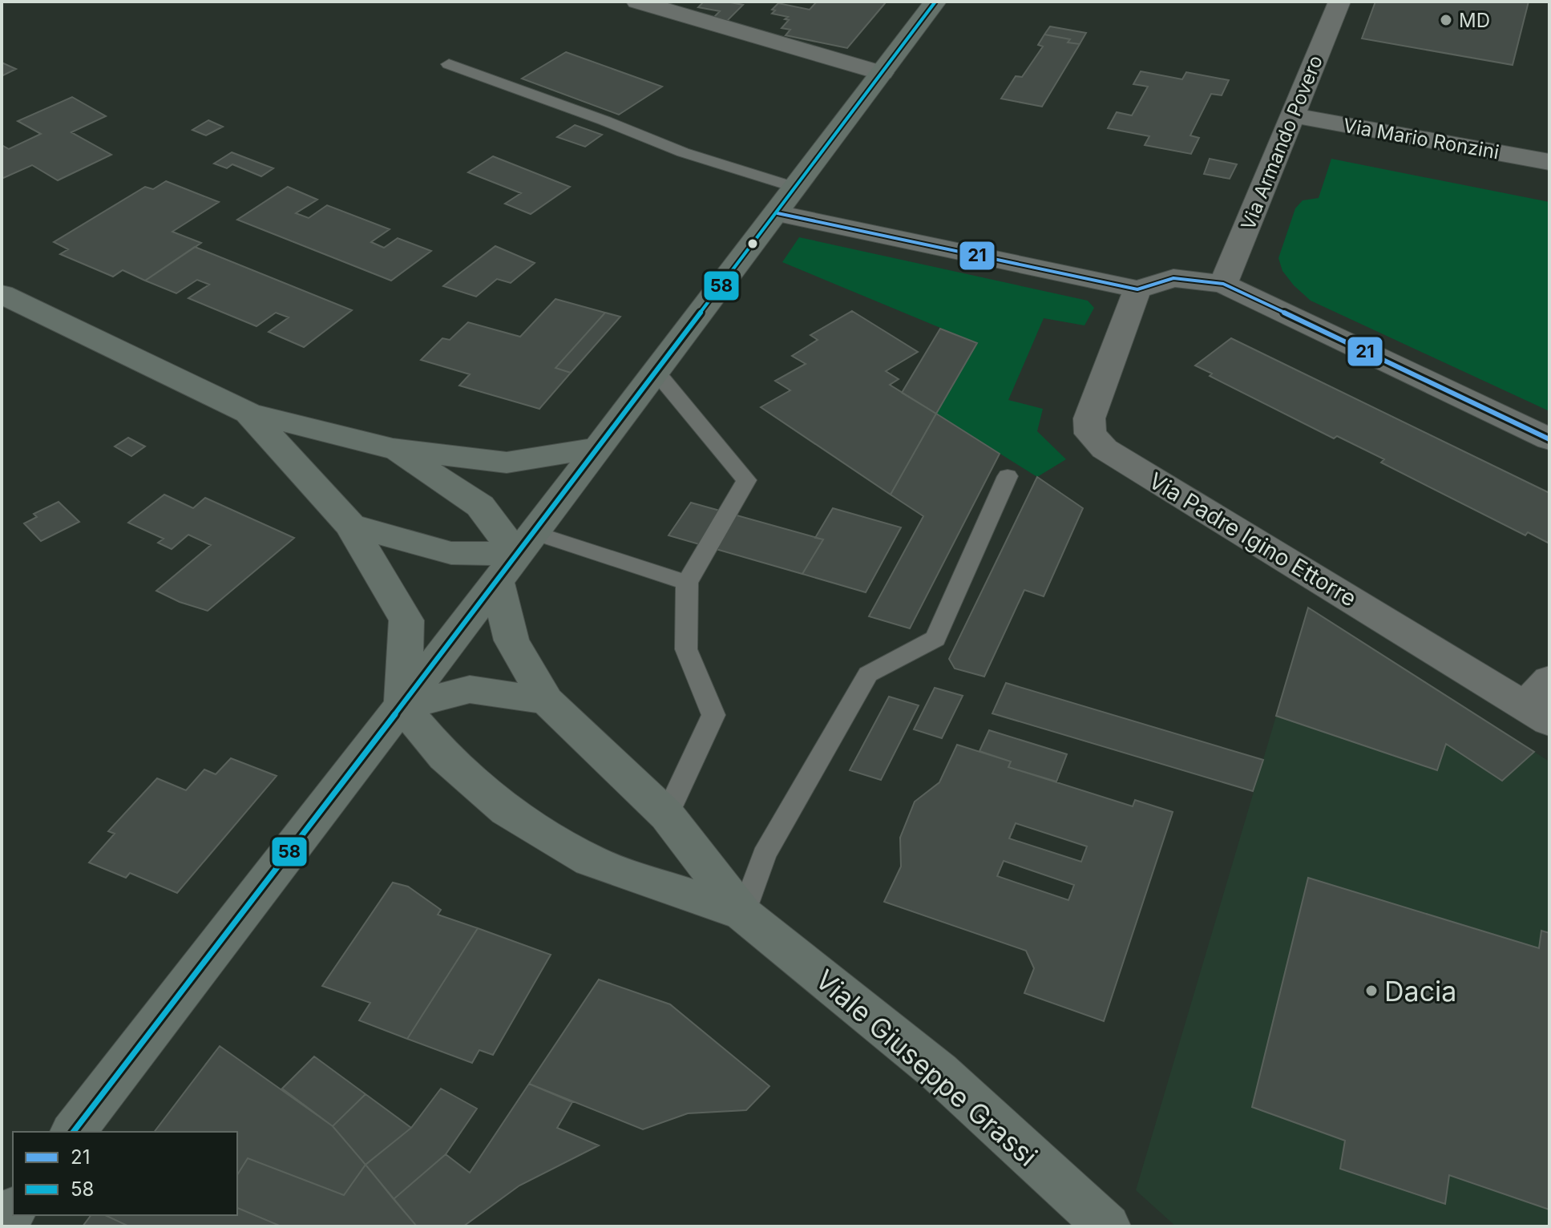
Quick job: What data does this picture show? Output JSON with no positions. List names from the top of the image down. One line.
{"streets":{"main road":["Viale Giuseppe Grassi"],"street":["Via Mario Ronzini","Via Armando Povero","Via Padre Igino Ettorre"]},"crossings":[["Via Mario Ronzini","Via Armando Povero"]],"places":["MD","Dacia"],"lines":["transit line 58","transit line 21"],"legend":["21","58"]}
